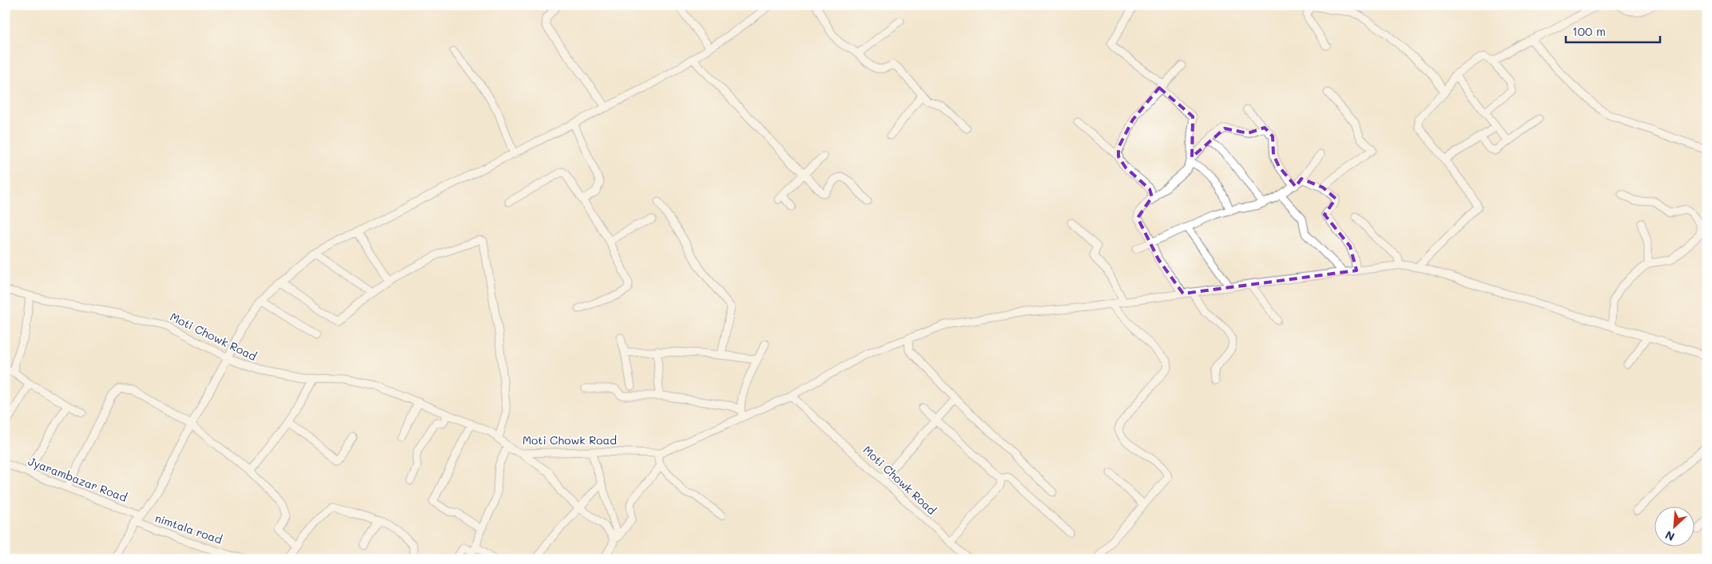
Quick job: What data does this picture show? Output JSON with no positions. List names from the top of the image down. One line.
{"streets":{"street":["Moti Chowk Road","Jyarambazar Road","nimtala road"]},"crossings":[["Moti Chowk Road","nimtala road"],["Jyarambazar Road","nimtala road"]],"scale_bar":"100 m","north":"bottom left"}
